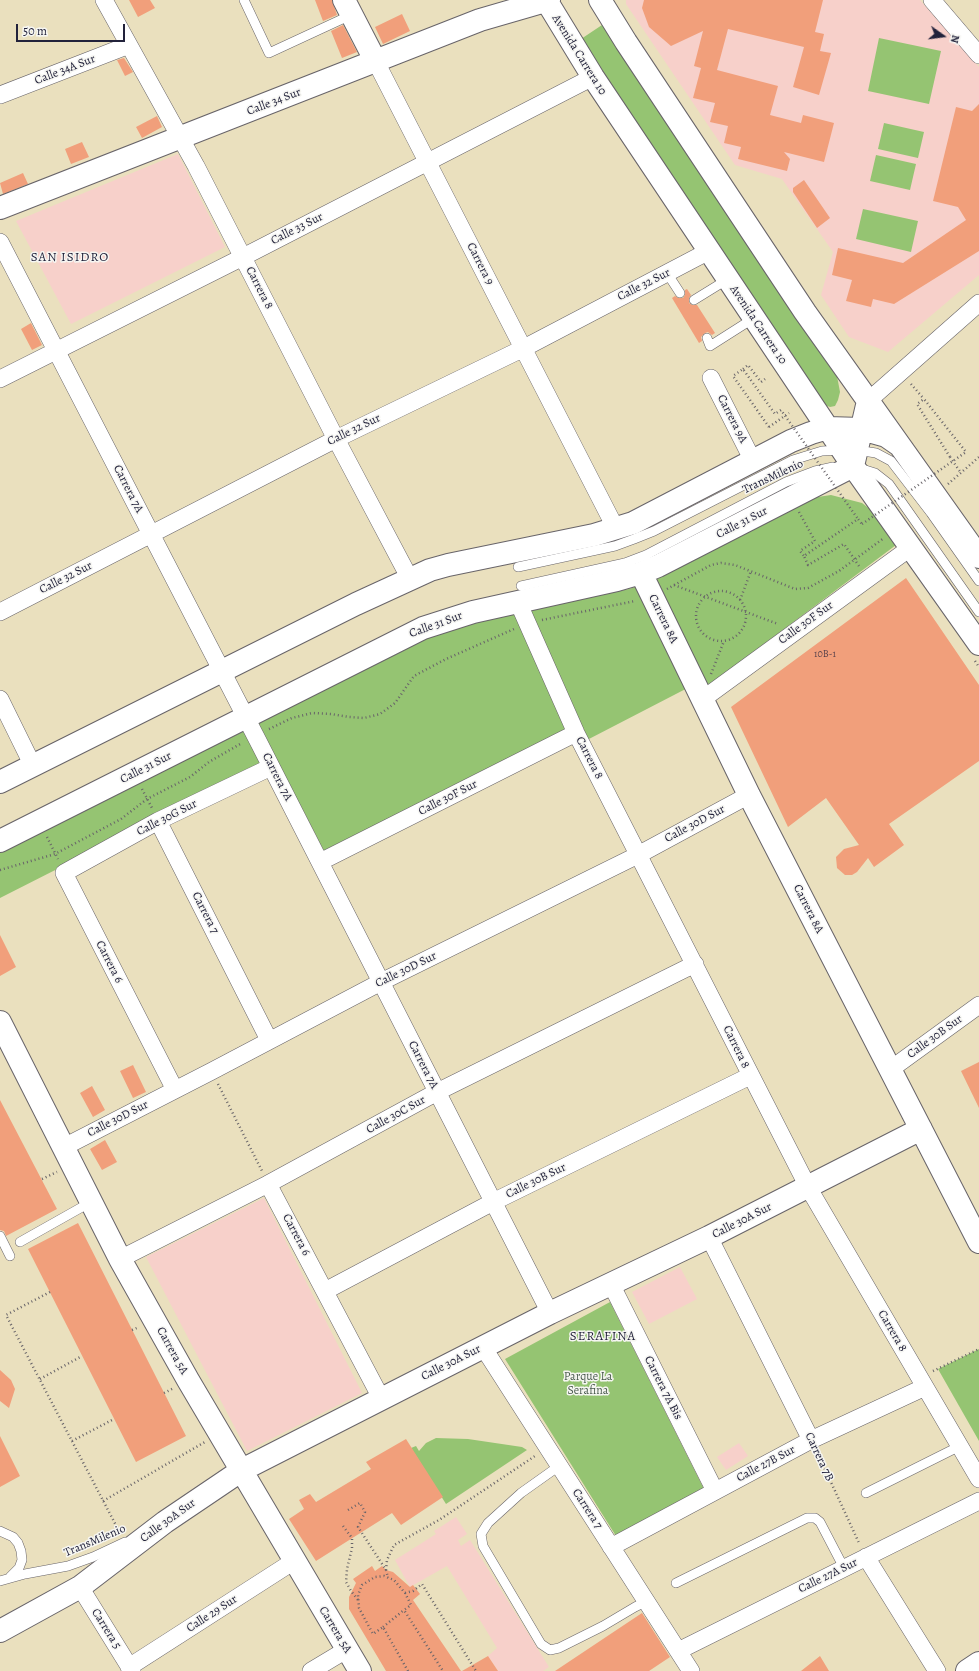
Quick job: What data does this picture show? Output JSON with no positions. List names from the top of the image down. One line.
{"streets":{"street":["Avenida Carrera 10","Calle 34A Sur","Calle 34 Sur","Calle 33 Sur","Carrera 9","Calle 32 Sur","Carrera 8","Carrera 9A","Carrera 7A","Calle 31 Sur","Carrera 8A","Calle 30F Sur","Calle 30G Sur","Calle 30D Sur","Carrera 7","Carrera 6","Calle 30B Sur","Calle 30C Sur","Calle 30A Sur","Carrera 5A","Carrera 7A Bis","Carrera 7B","Calle 27B Sur","Calle 27A Sur","Calle 29 Sur","Carrera 5"],"lane":["TransMilenio"]},"crossings":[["Avenida Carrera 10","Calle 34 Sur"],["Avenida Carrera 10","Calle 33 Sur"],["Avenida Carrera 10","Calle 32 Sur"],["Avenida Carrera 10","TransMilenio"],["Avenida Carrera 10","Calle 31 Sur"],["Avenida Carrera 10","Calle 30F Sur"],["Calle 34A Sur","Carrera 8"],["Calle 34 Sur","Carrera 9"],["Calle 34 Sur","Carrera 8"],["Calle 33 Sur","Carrera 9"],["Calle 33 Sur","Carrera 8"],["Calle 33 Sur","Carrera 7A"],["Carrera 9","Calle 32 Sur"],["Calle 32 Sur","Carrera 8"],["Calle 32 Sur","Carrera 7A"],["Carrera 8","TransMilenio"],["Carrera 8","Calle 31 Sur"],["Carrera 8","Calle 30F Sur"],["Carrera 8","Calle 30D Sur"],["Carrera 8","Calle 30B Sur"],["Carrera 8","Calle 30C Sur"],["Carrera 8","Calle 30A Sur"],["Carrera 8","Calle 27B Sur"],["TransMilenio","Calle 31 Sur"],["TransMilenio","Calle 30A Sur"],["Carrera 7A","Calle 31 Sur"],["Carrera 7A","Calle 30F Sur"],["Carrera 7A","Calle 30G Sur"],["Carrera 7A","Calle 30D Sur"],["Carrera 7A","Calle 30B Sur"],["Carrera 7A","Calle 30C Sur"],["Carrera 7A","Calle 30A Sur"],["Calle 31 Sur","Carrera 8A"],["Carrera 8A","Calle 30F Sur"],["Carrera 8A","Calle 30D Sur"],["Carrera 8A","Calle 30B Sur"],["Carrera 8A","Calle 30A Sur"],["Calle 30G Sur","Carrera 7"],["Calle 30G Sur","Carrera 6"],["Calle 30D Sur","Carrera 7"],["Calle 30D Sur","Carrera 6"],["Calle 30D Sur","Carrera 5A"],["Carrera 7","Calle 30A Sur"],["Carrera 7","Calle 27B Sur"],["Carrera 7","Calle 27A Sur"],["Carrera 6","Calle 30B Sur"],["Carrera 6","Calle 30C Sur"],["Carrera 6","Calle 30A Sur"],["Calle 30C Sur","Carrera 5A"],["Calle 30A Sur","Carrera 5A"],["Calle 30A Sur","Carrera 7A Bis"],["Calle 30A Sur","Carrera 7B"],["Calle 30A Sur","Carrera 5"],["Carrera 5A","Calle 29 Sur"],["Carrera 7A Bis","Calle 27B Sur"],["Carrera 7B","Calle 27B Sur"],["Carrera 7B","Calle 27A Sur"],["Calle 29 Sur","Carrera 5"]],"districts":["SAN ISIDRO","SERAFINA"],"parks":["Parque La Serafina"],"house_numbers":["10B-1"],"scale_bar":"50 m","north":"right"}
